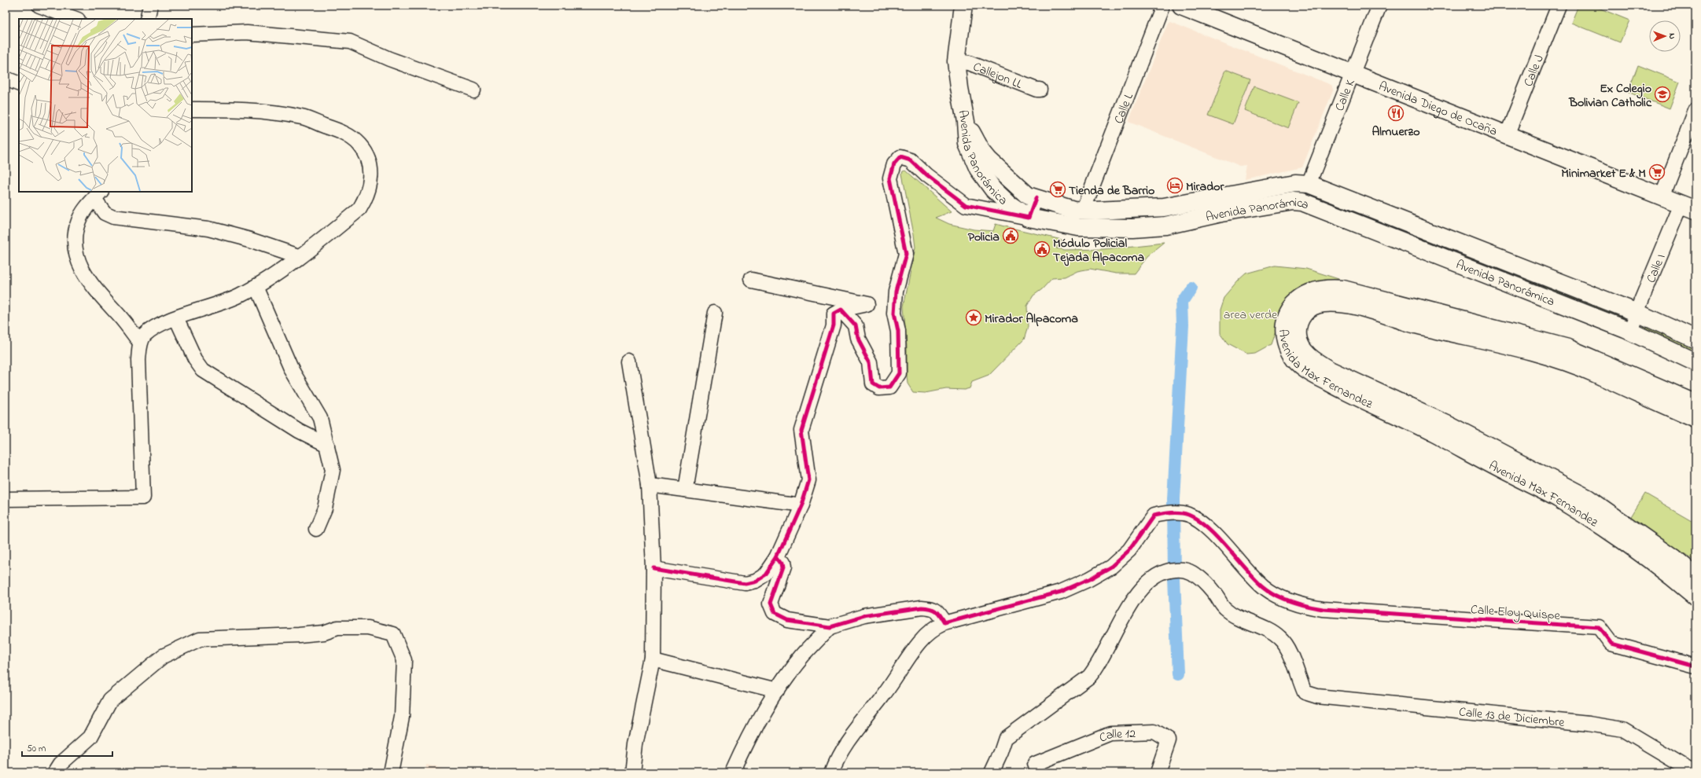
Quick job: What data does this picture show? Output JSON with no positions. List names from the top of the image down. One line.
{"streets":{"main road":["Avenida Diego de Ocaña","Avenida Panorámica","Avenida Max Fernandez"],"street":["Calle J","Callejon LL","Calle K","Calle L","Calle I","Calle Eloy Quispe","Calle 13 de Diciembre","Calle 12"]},"crossings":[["Calle J","Avenida Diego de Ocaña"],["Callejon LL","Avenida Panorámica"],["Calle K","Avenida Diego de Ocaña"],["Calle K","Avenida Panorámica"],["Calle L","Avenida Panorámica"],["Avenida Diego de Ocaña","Calle I"],["Avenida Panorámica","Calle I"]],"parks":["area verde"],"places":{"school or university":["Ex Colegio Bolivian Catholic"],"restaurant":["Almuerzo"],"supermarket":["Minimarket E & M","Tienda de Barrio"],"hotel":["Mirador"],"public building":["Policia","Módulo Policial Tejada Alpacoma"],"place":["Mirador Alpacoma"]},"scale_bar":"50 m","north":"right"}
